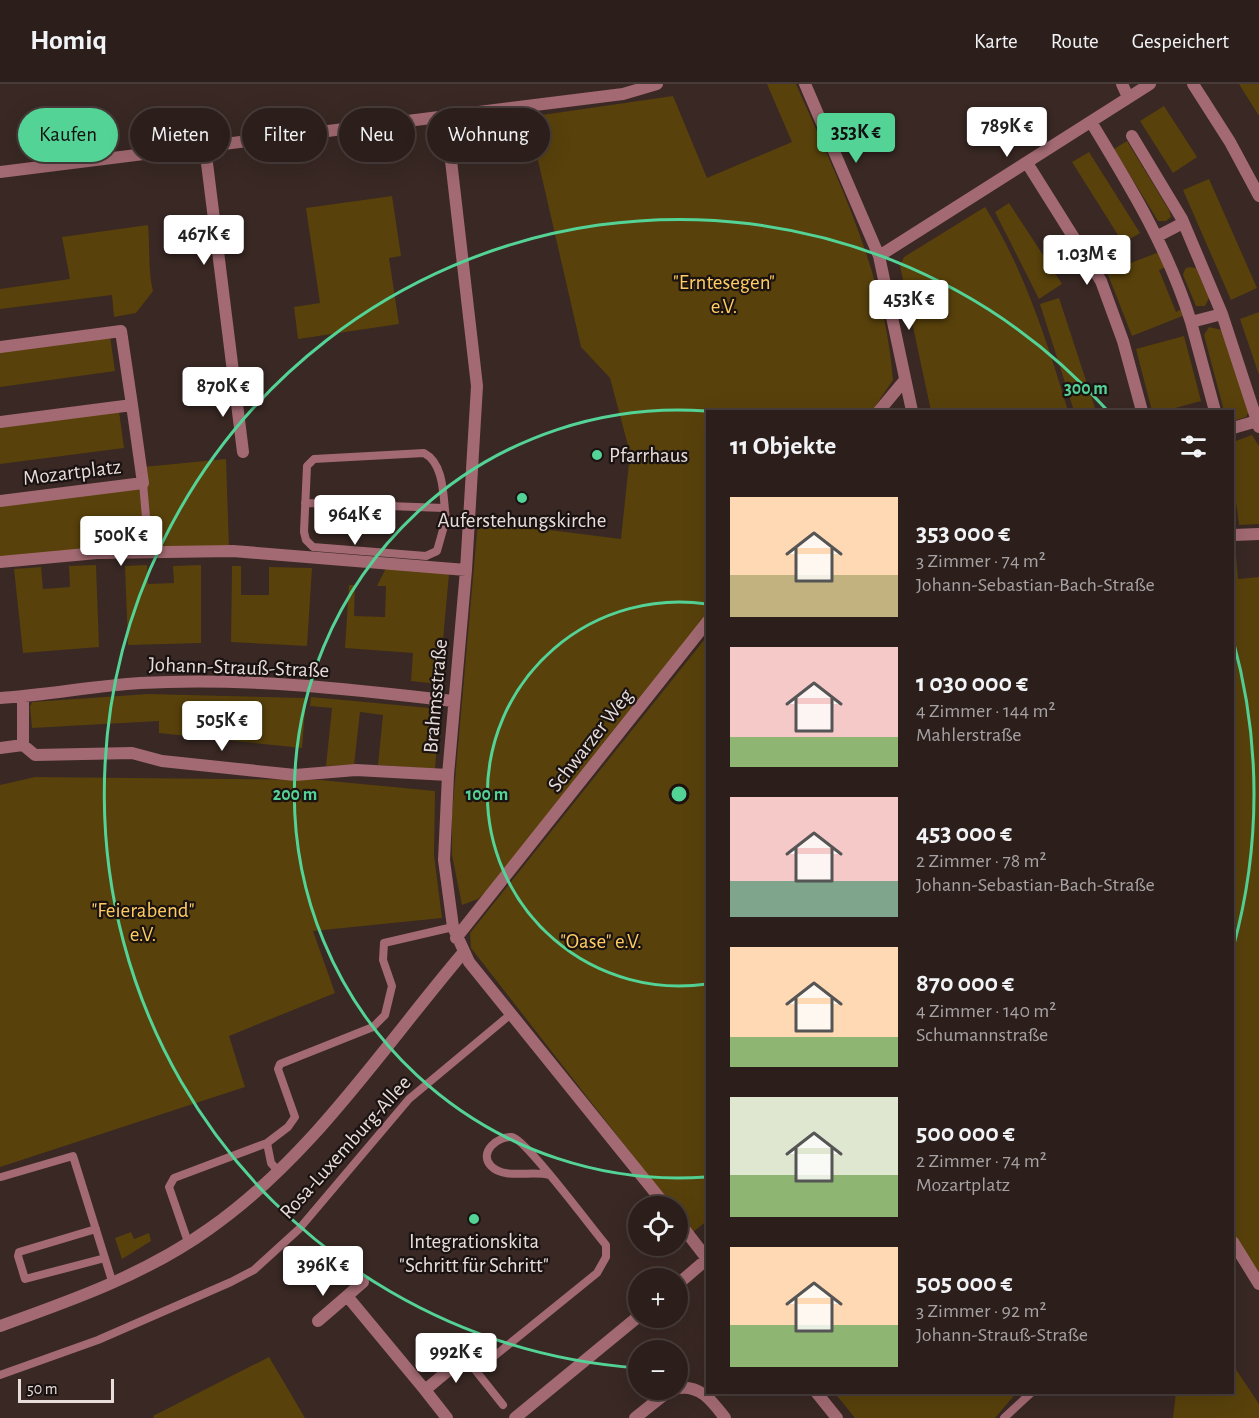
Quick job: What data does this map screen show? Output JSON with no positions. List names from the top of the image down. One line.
{"streets":{"street":["Mozartplatz","Johann-Strauß-Straße","Brahmsstraße","Schwarzer Weg","Rosa-Luxemburg-Allee"]},"crossings":[["Johann-Strauß-Straße","Brahmsstraße"],["Brahmsstraße","Schwarzer Weg"],["Brahmsstraße","Rosa-Luxemburg-Allee"]],"parks":["\"Erntesegen\" e.V.","\"Feierabend\" e.V.","\"Oase\" e.V."],"places":["Pfarrhaus","Auferstehungskirche","Integrationskita \"Schritt für Schritt\""],"scale_bar":"50 m","page":{"header":"Homiq","nav":["Karte","Route","Gespeichert"],"price":["789K €","353K €","467K €","1.03M €","453K €","870K €","964K €","500K €","505K €","396K €","992K €"],"chip":["Kaufen","Mieten","Filter","Neu","Wohnung"],"heading":"11 Objekte","list":[{"name":"353 000 €","note":"3 Zimmer · 74 m² · Johann-Sebastian-Bach-Straße"},{"name":"1 030 000 €","note":"4 Zimmer · 144 m² · Mahlerstraße"},{"name":"453 000 €","note":"2 Zimmer · 78 m² · Johann-Sebastian-Bach-Straße"},{"name":"870 000 €","note":"4 Zimmer · 140 m² · Schumannstraße"},{"name":"500 000 €","note":"2 Zimmer · 74 m² · Mozartplatz"},{"name":"505 000 €","note":"3 Zimmer · 92 m² · Johann-Strauß-Straße"}],"map_buttons":["+","−"],"scale":"50 m"},"rings":["300 m","100 m","200 m"]}
